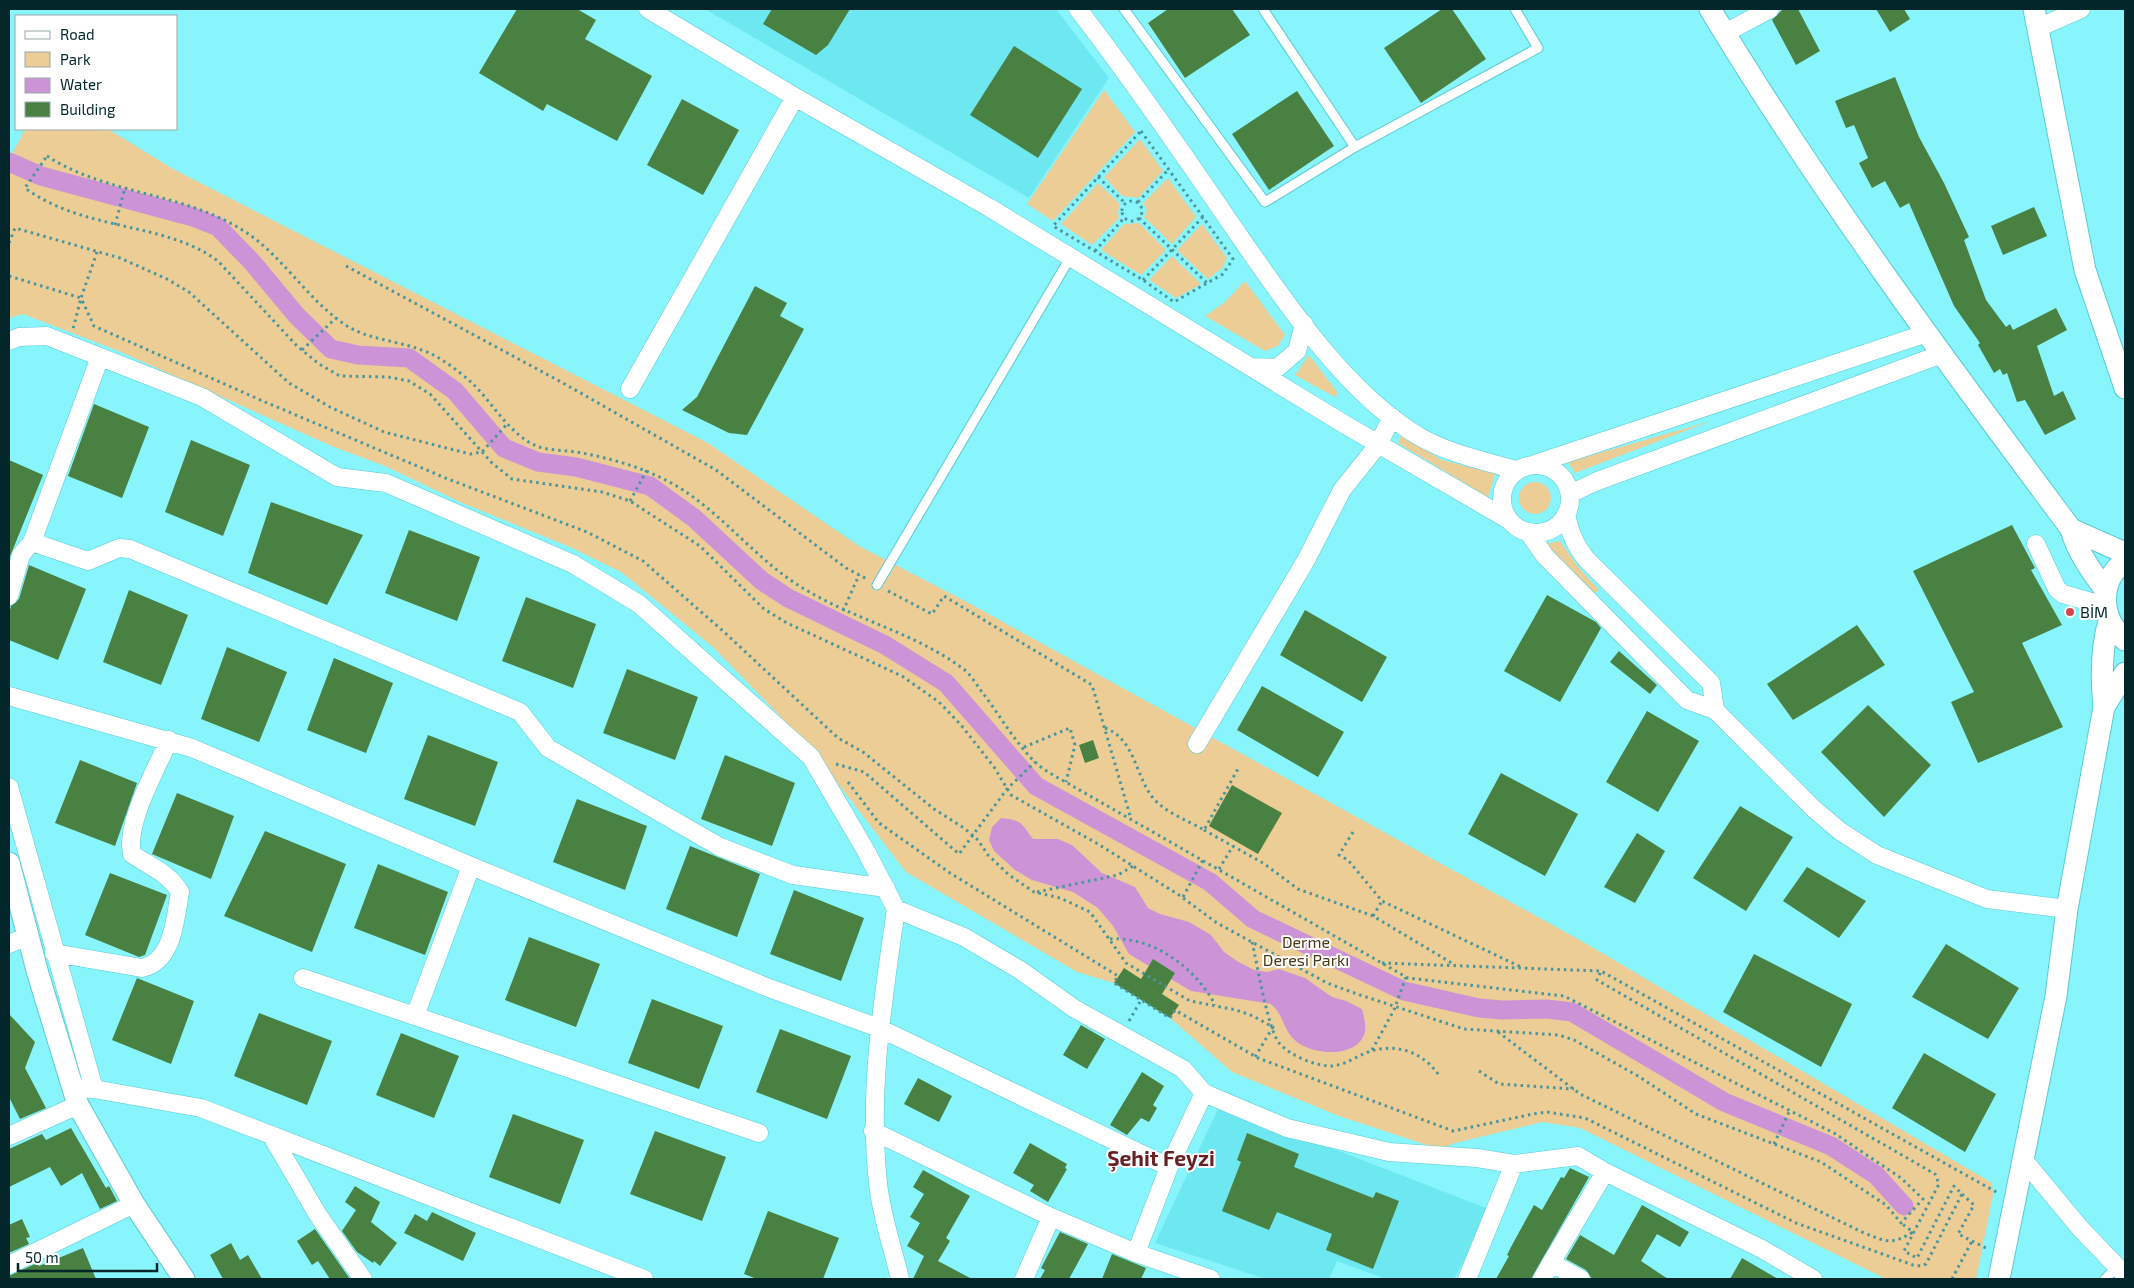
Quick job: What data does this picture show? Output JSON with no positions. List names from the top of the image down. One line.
{"districts":["Şehit Feyzi"],"parks":["Derme Deresi Parkı"],"places":["BİM"],"legend":["Road","Park","Water","Building"],"scale_bar":"50 m"}
